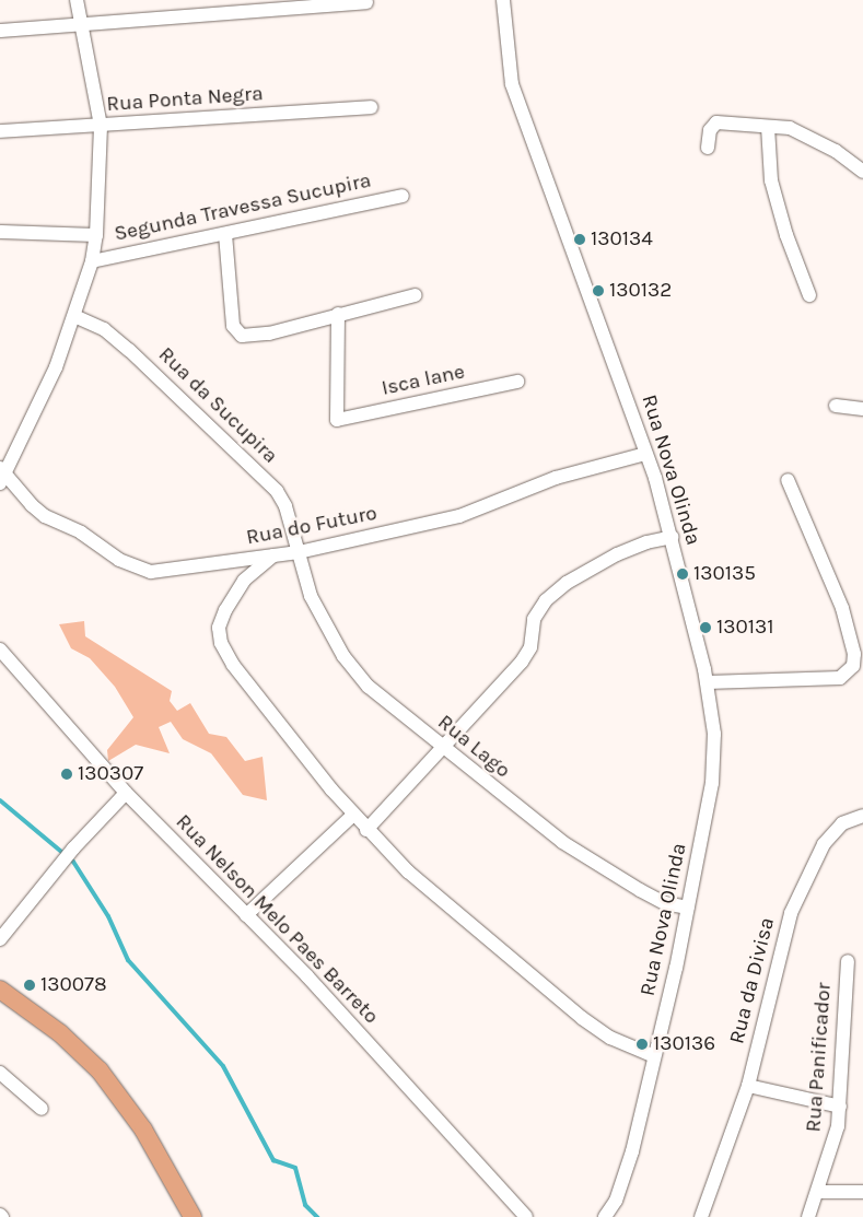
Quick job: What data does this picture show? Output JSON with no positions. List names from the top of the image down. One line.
{"streets":{"street":["Rua Ponta Negra","Segunda Travessa Sucupira","Isca lane","Rua da Sucupira","Rua Nova Olinda","Rua do Futuro","Rua Lago","Rua Nelson Melo Paes Barreto","Rua da Divisa","Rua Panificador"]},"crossings":[["Rua da Sucupira","Rua do Futuro"],["Rua da Sucupira","Rua Lago"],["Rua Nova Olinda","Rua do Futuro"],["Rua Nova Olinda","Rua Lago"],["Rua do Futuro","Rua Lago"]],"places":["130134","130132","130135","130131","130307","130078","130136"]}
